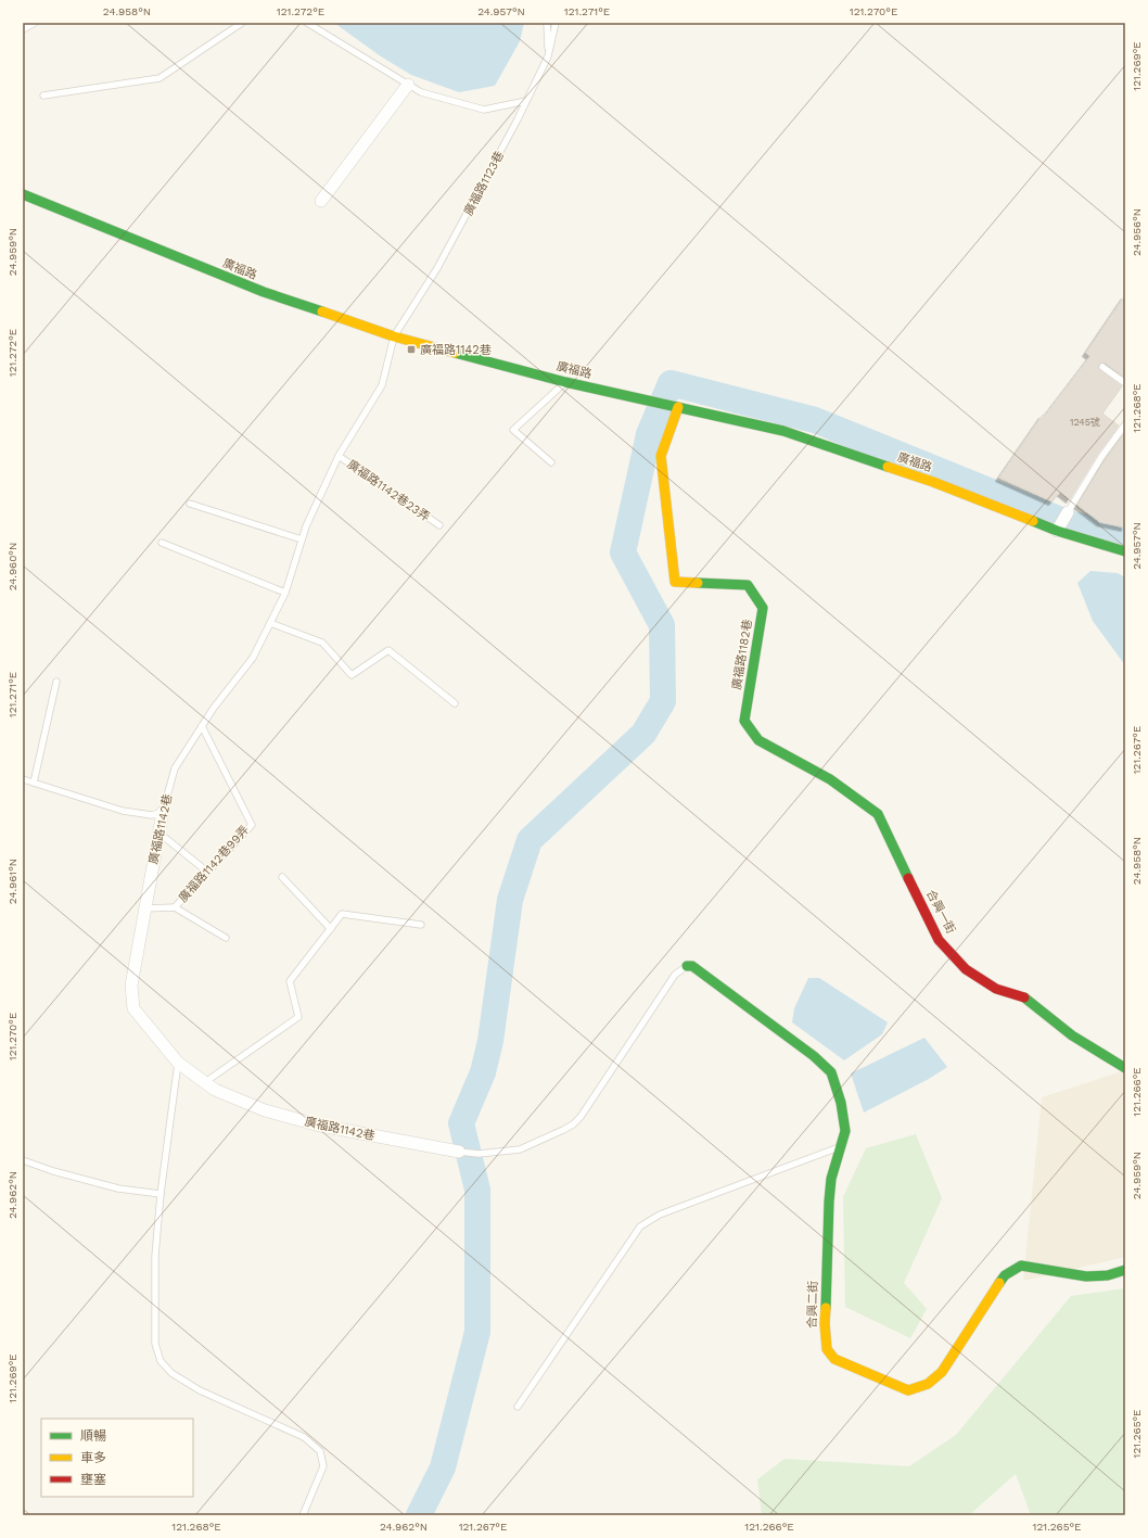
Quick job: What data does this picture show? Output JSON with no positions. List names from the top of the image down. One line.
{"streets":{"street":["廣福路","廣福路1182巷","廣福路1142巷","合興一街","合興二街"],"lane":["廣福路1123巷","廣福路1142巷23弄","廣福路1142巷99弄"]},"crossings":[["廣福路1123巷","廣福路"],["廣福路1123巷","廣福路1142巷"],["廣福路","廣福路1182巷"],["廣福路","廣福路1142巷"],["廣福路1142巷23弄","廣福路1142巷"],["廣福路1182巷","合興一街"],["廣福路1142巷","廣福路1142巷99弄"]],"places":{"transit":["廣福路1142巷"]},"house_numbers":["1245號"],"legend":["順暢","車多","壅塞"],"coordinates":["24.958°N","121.272°E","24.957°N","121.271°E","121.270°E","121.269°E","24.956°N","24.959°N","121.268°E","24.960°N","121.267°E","24.961°N","121.266°E","24.962°N","121.265°E"]}
